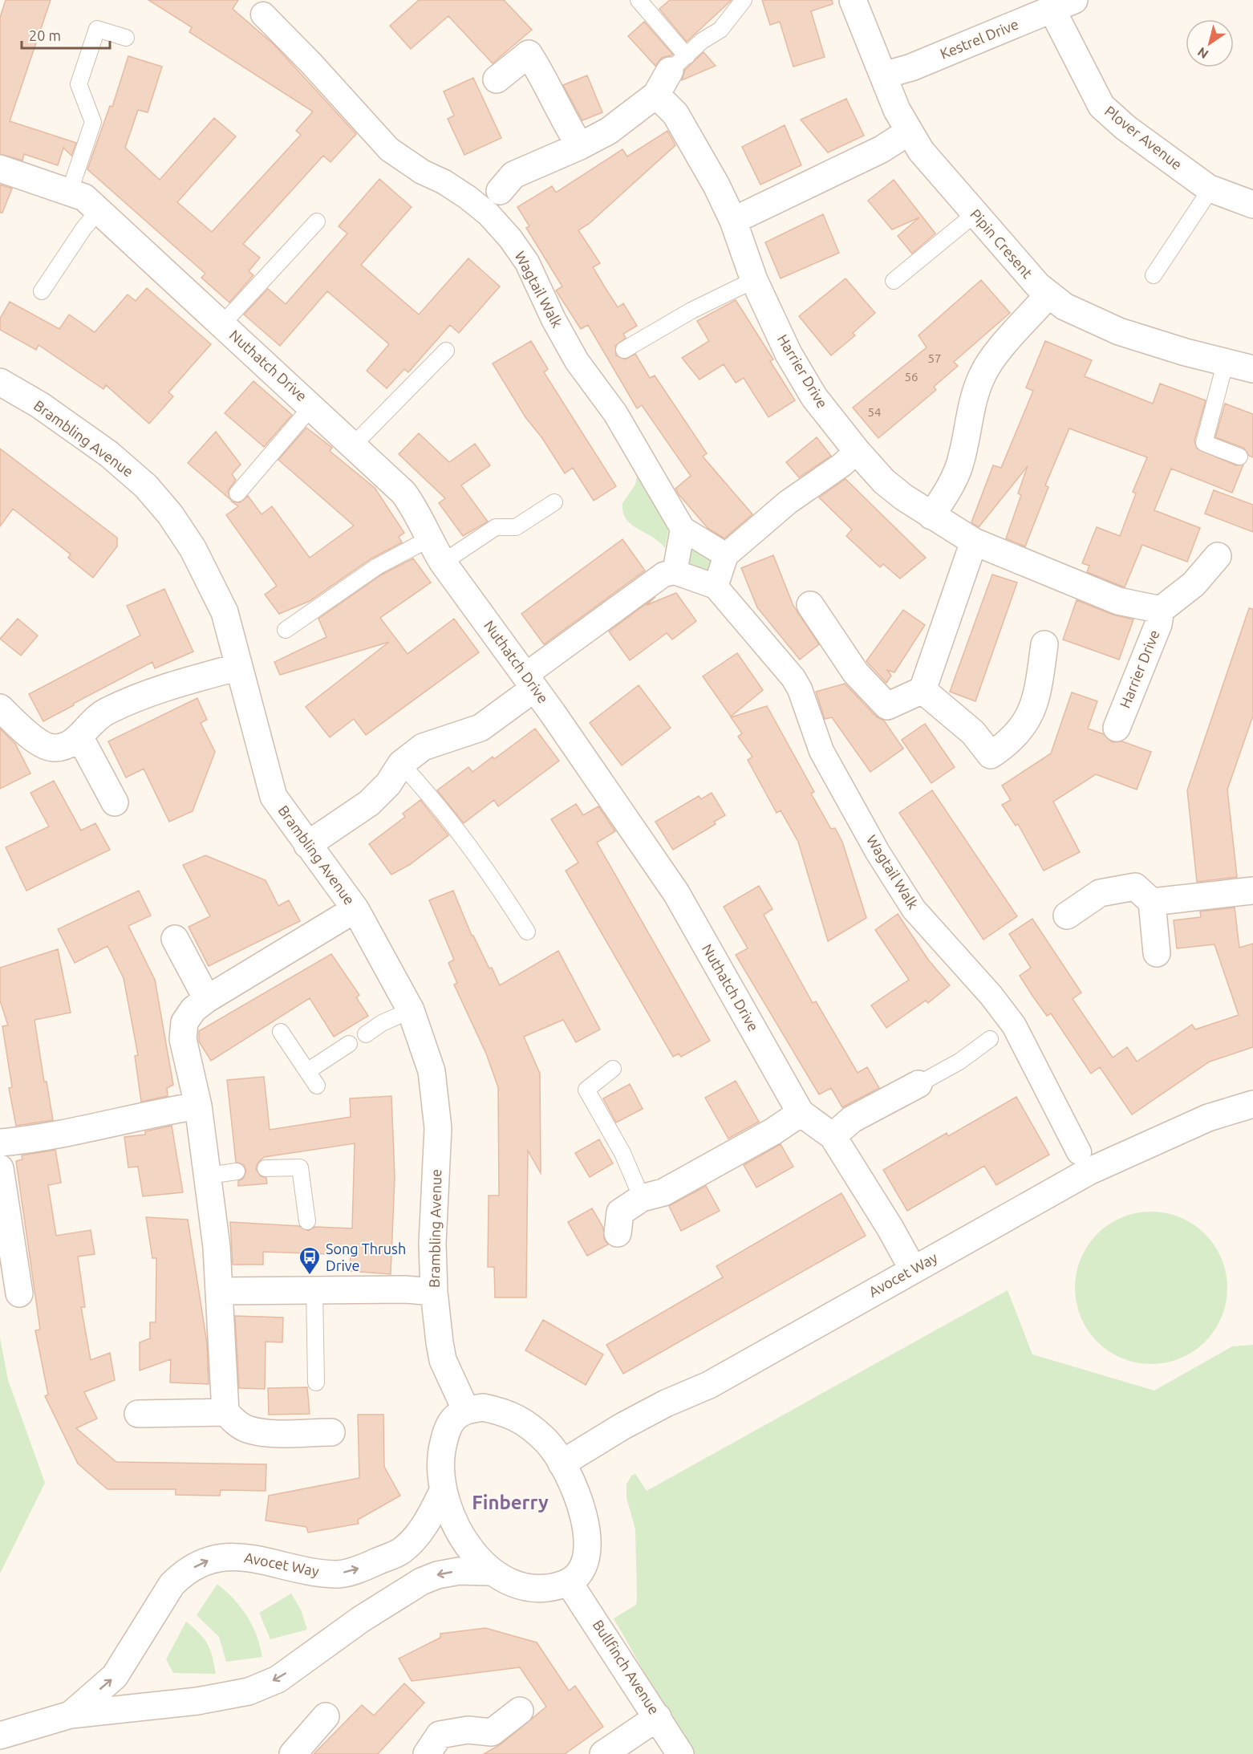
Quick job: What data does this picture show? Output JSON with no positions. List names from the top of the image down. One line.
{"streets":{"street":["Kestrel Drive","Plover Avenue","Pipin Cresent","Wagtail Walk","Nuthatch Drive","Harrier Drive","Brambling Avenue","Avocet Way","Bullfinch Avenue"]},"crossings":[["Kestrel Drive","Plover Avenue"],["Kestrel Drive","Pipin Cresent"],["Nuthatch Drive","Avocet Way"],["Brambling Avenue","Avocet Way"],["Brambling Avenue","Bullfinch Avenue"],["Avocet Way","Bullfinch Avenue"]],"districts":["Finberry"],"places":{"bus stop":["Song Thrush Drive"]},"house_numbers":["57","56","54"],"scale_bar":"20 m","north":"bottom left"}
